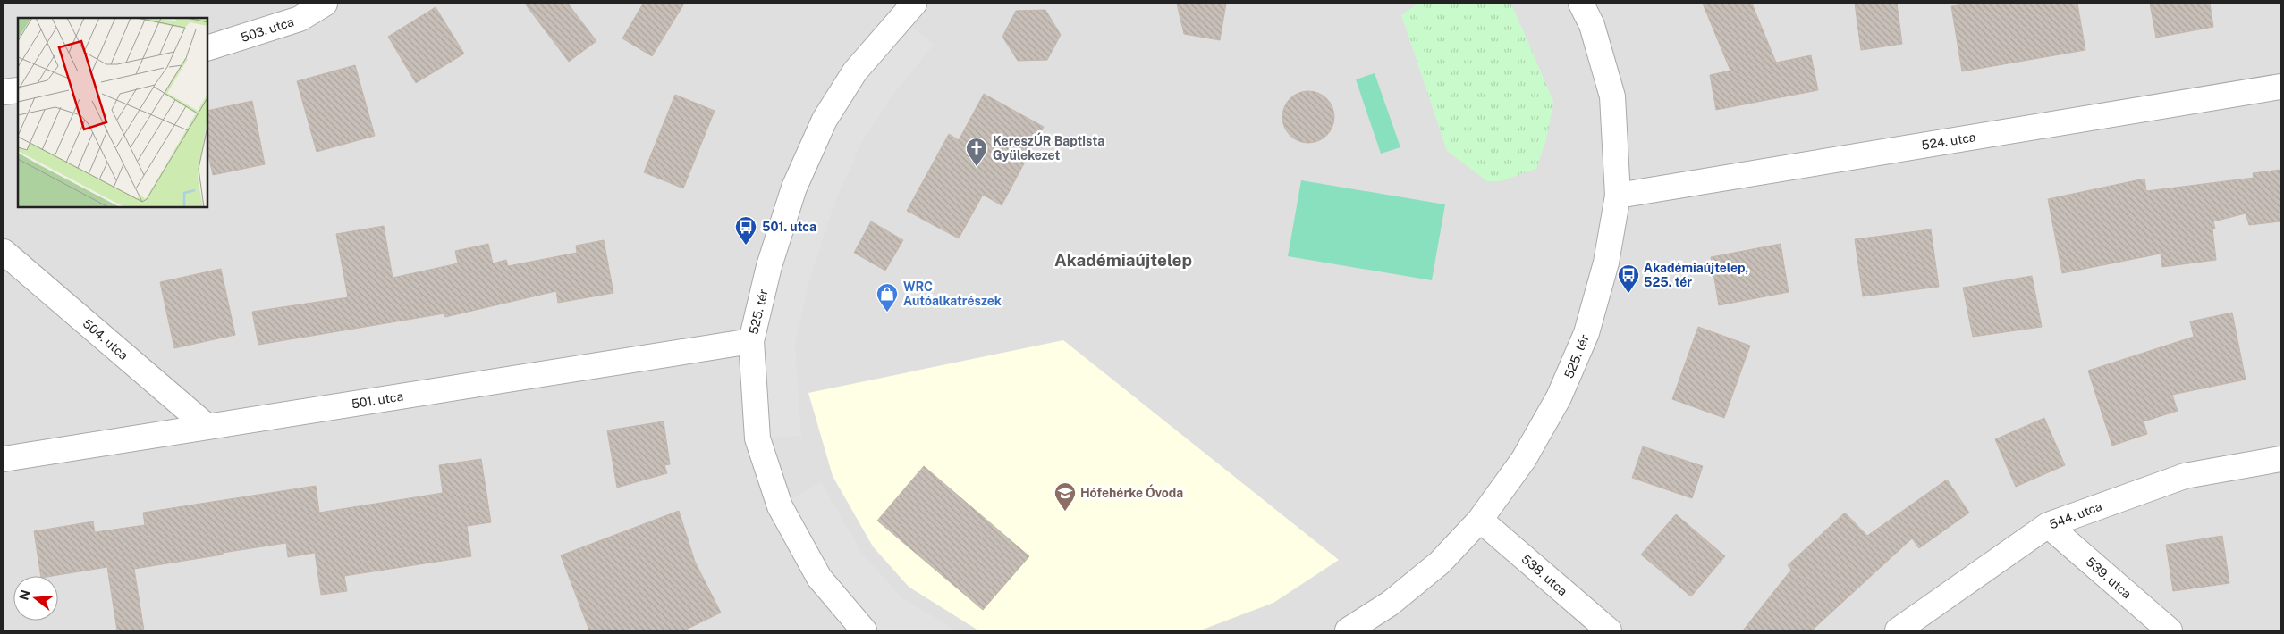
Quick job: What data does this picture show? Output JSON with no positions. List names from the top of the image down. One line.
{"streets":{"street":["503. utca","524. utca","525. tér","504. utca","501. utca","544. utca","538. utca","539. utca"]},"crossings":[["524. utca","525. tér"],["525. tér","501. utca"],["525. tér","538. utca"],["504. utca","501. utca"],["544. utca","539. utca"]],"districts":["Akadémiaújtelep"],"places":{"church":["KereszÚR Baptista Gyülekezet"],"bus stop":["501. utca","Akadémiaújtelep, 525. tér"],"shop":["WRC Autóalkatrészek"],"school or university":["Hófehérke Óvoda"]},"north":"left"}
